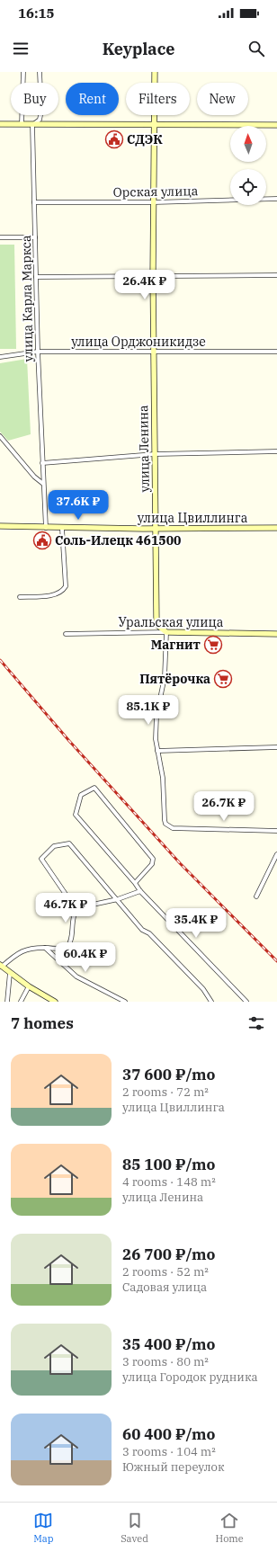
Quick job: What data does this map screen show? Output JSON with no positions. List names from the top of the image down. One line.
{"streets":{"street":["Орская улица","улица Карла Маркса","улица Орджоникидзе","улица Ленина","улица Цвиллинга","Уральская улица"]},"crossings":[["Орская улица","улица Карла Маркса"],["Орская улица","улица Ленина"],["улица Карла Маркса","улица Орджоникидзе"],["улица Карла Маркса","улица Цвиллинга"],["улица Орджоникидзе","улица Ленина"],["улица Ленина","улица Цвиллинга"],["улица Ленина","Уральская улица"]],"places":{"public building":["СДЭК","Соль-Илецк 461500"],"supermarket":["Магнит","Пятёрочка"]},"north":"top","page":{"status":"16:15","header":"Keyplace","chip":["Buy","Rent","Filters","New"],"price":["26.4K ₽","37.6K ₽","85.1K ₽","26.7K ₽","46.7K ₽","35.4K ₽","60.4K ₽"],"heading":"7 homes","list":[{"name":"37 600 ₽/mo","note":"2 rooms · 72 m² · улица Цвиллинга"},{"name":"85 100 ₽/mo","note":"4 rooms · 148 m² · улица Ленина"},{"name":"26 700 ₽/mo","note":"2 rooms · 52 m² · Садовая улица"},{"name":"35 400 ₽/mo","note":"3 rooms · 80 m² · улица Городок рудника"},{"name":"60 400 ₽/mo","note":"3 rooms · 104 m² · Южный переулок"}],"tabs":["Map","Saved","Home"]}}
